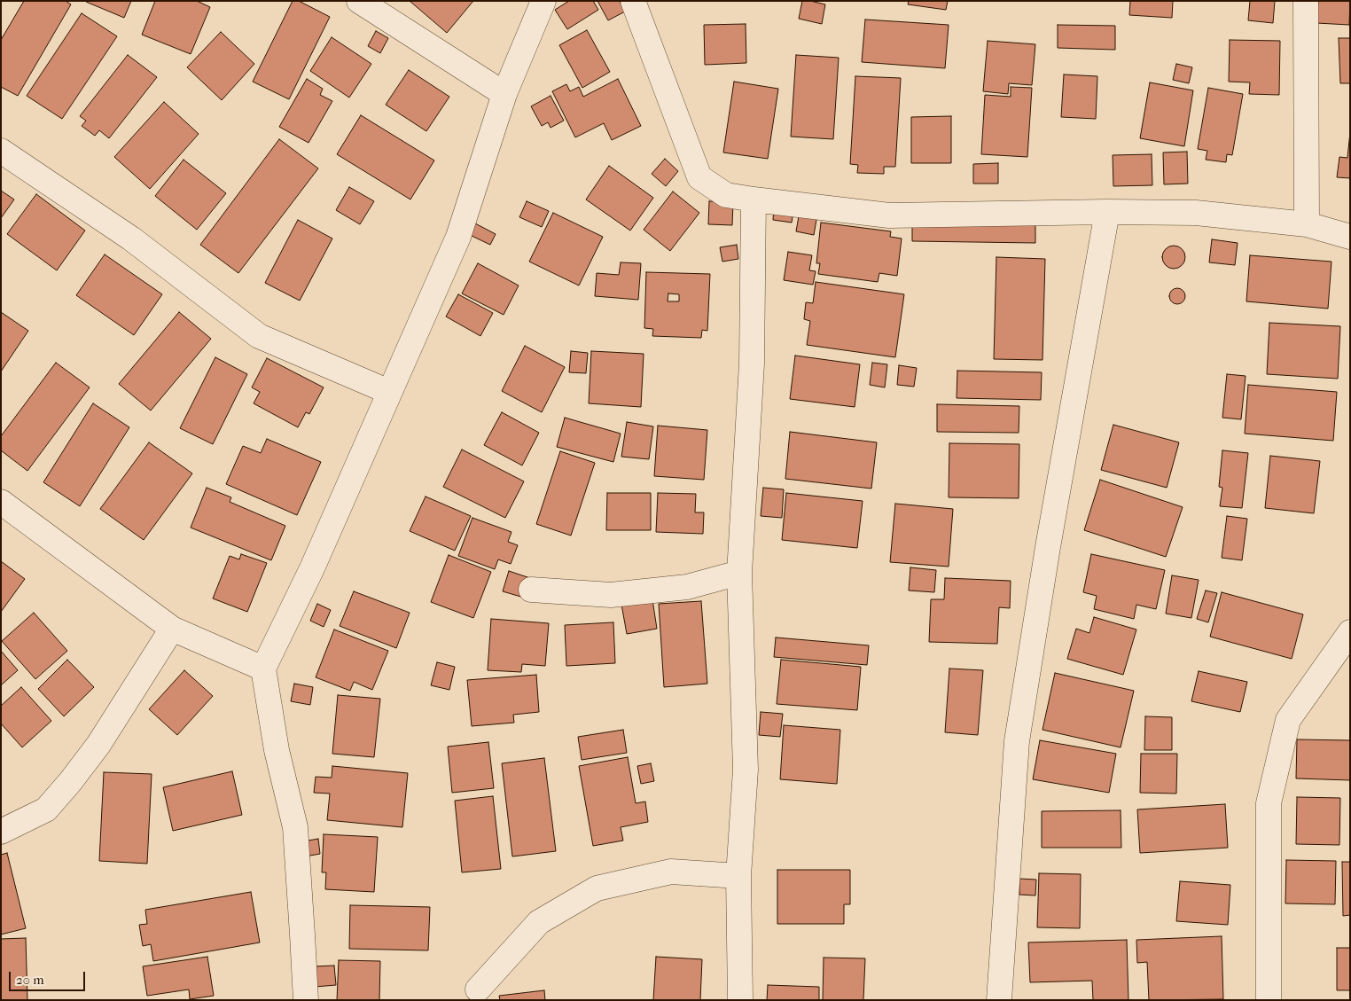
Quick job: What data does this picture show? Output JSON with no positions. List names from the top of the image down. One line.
{"scale_bar":"20 m"}
